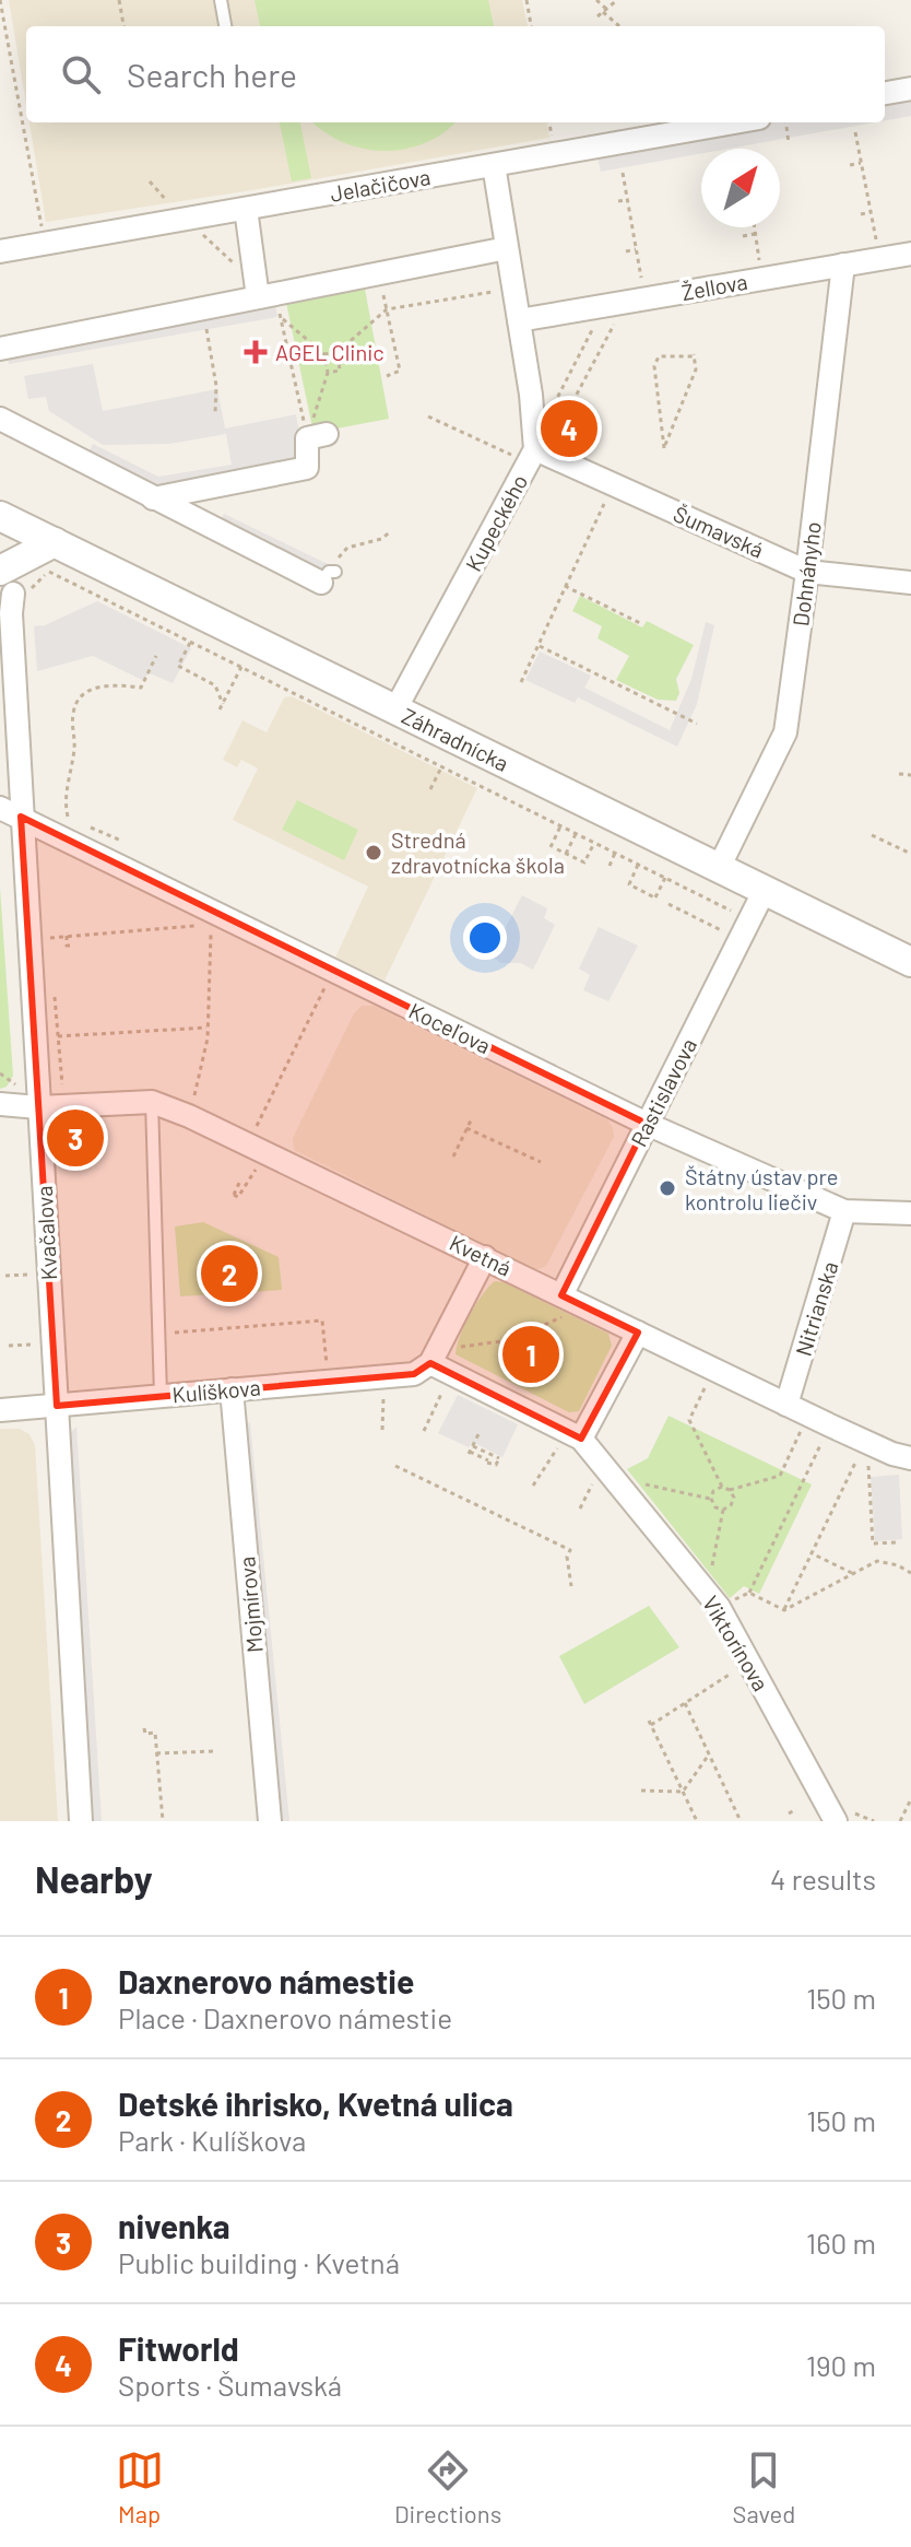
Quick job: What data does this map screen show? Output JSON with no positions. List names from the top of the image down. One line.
{"streets":{"street":["Jelačičova","Žellova","Kupeckého","Šumavská","Dohnányho","Záhradnícka","Koceľova","Rastislavova","Kvačalova","Kvetná","Nitrianska","Kulíškova","Mojmírova","Viktorínova"]},"crossings":[["Jelačičova","Kupeckého"],["Žellova","Kupeckého"],["Žellova","Dohnányho"],["Kupeckého","Šumavská"],["Kupeckého","Záhradnícka"],["Šumavská","Dohnányho"],["Dohnányho","Záhradnícka"],["Záhradnícka","Rastislavova"],["Koceľova","Rastislavova"],["Koceľova","Kvačalova"],["Koceľova","Nitrianska"],["Rastislavova","Kvetná"],["Kvačalova","Kvetná"],["Kvačalova","Kulíškova"],["Kvetná","Nitrianska"],["Kulíškova","Mojmírova"]],"places":{"health":["AGEL Clinic"],"other":["Stredná zdravotnícka škola","Štátny ústav pre kontrolu liečiv"]},"north":"top right","page":{"search":"Search here","pins":["4","3","2","1"],"heading":["Nearby","4 results"],"list":[{"mark":"1","name":"Daxnerovo námestie","note":"Place · Daxnerovo námestie","value":"150 m"},{"mark":"2","name":"Detské ihrisko, Kvetná ulica","note":"Park · Kulíškova","value":"150 m"},{"mark":"3","name":"nivenka","note":"Public building · Kvetná","value":"160 m"},{"mark":"4","name":"Fitworld","note":"Sports · Šumavská","value":"190 m"}],"nav":["Map","Directions","Saved"]}}
